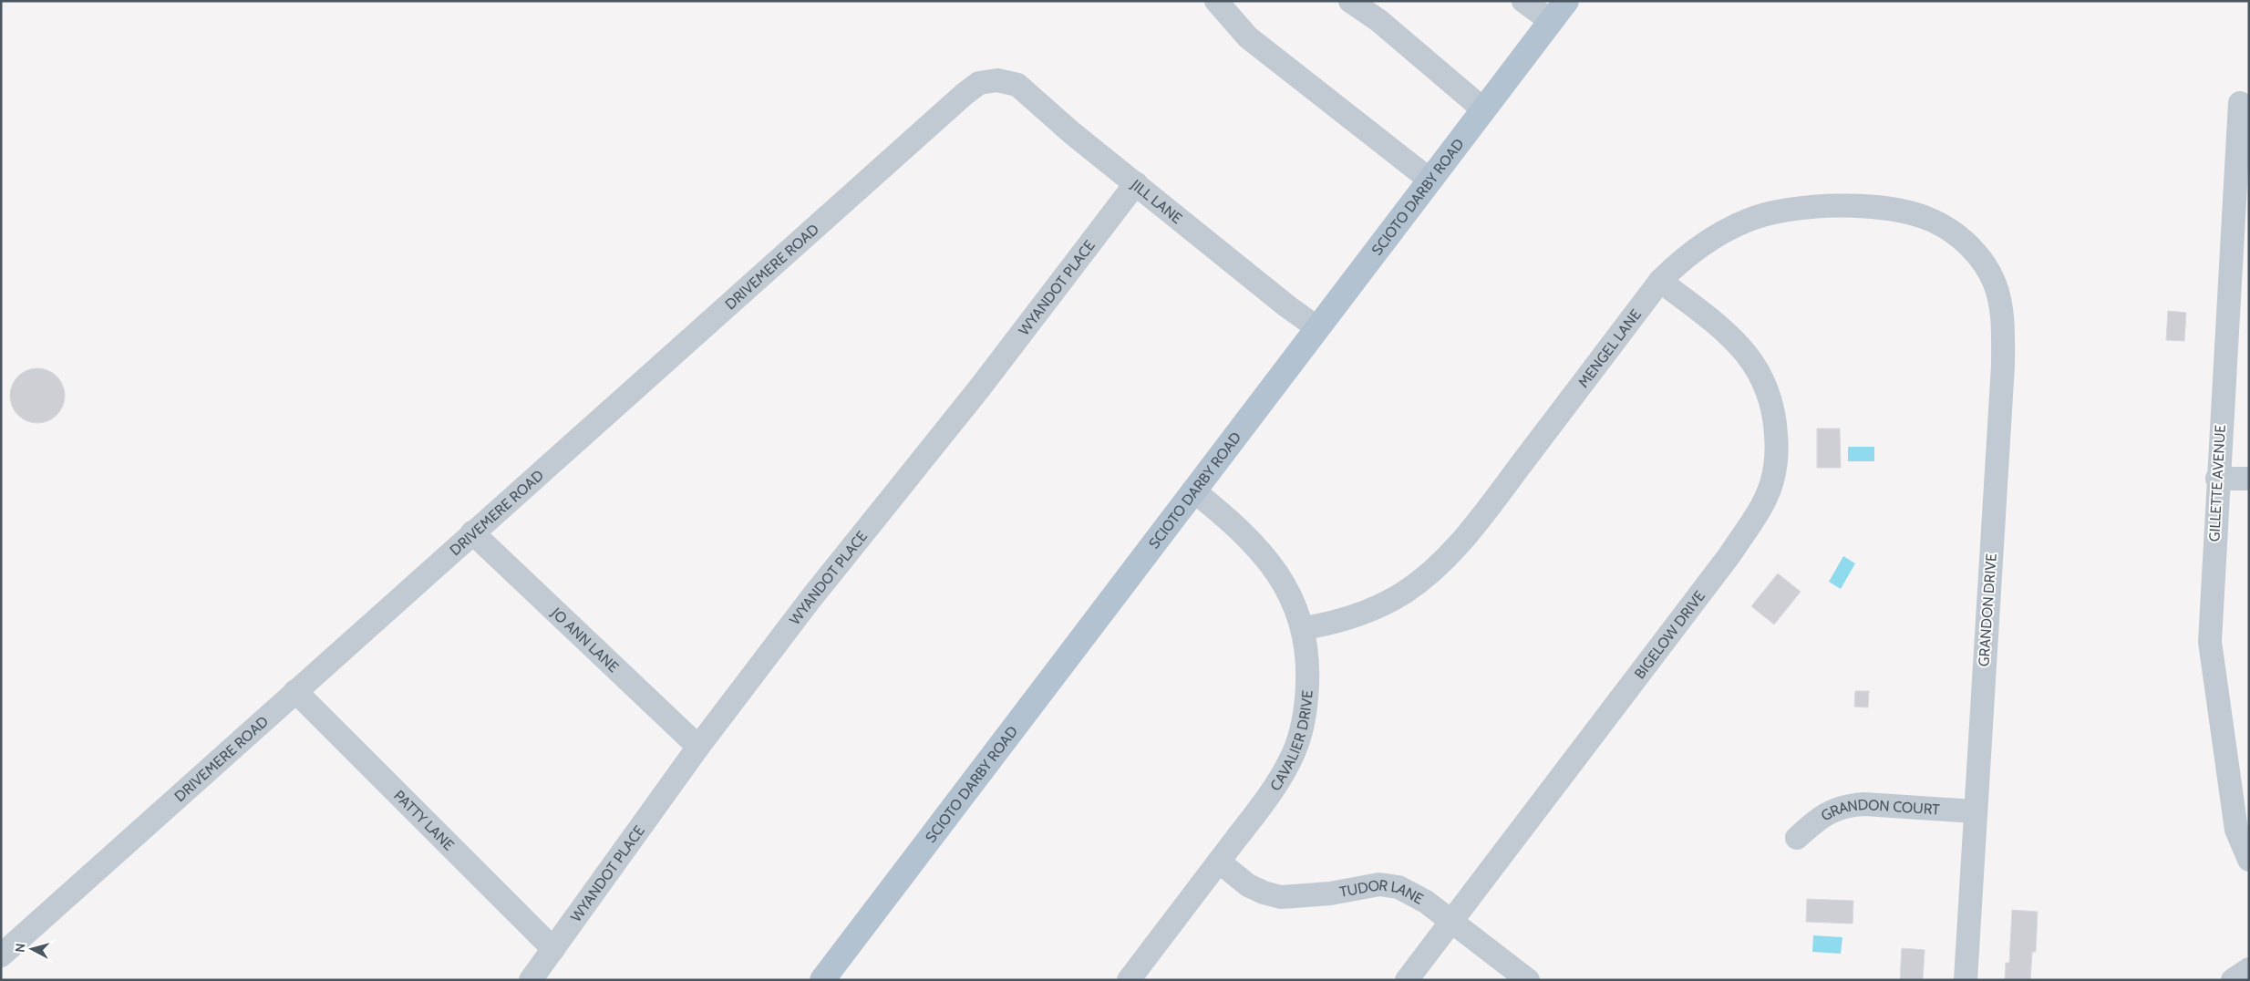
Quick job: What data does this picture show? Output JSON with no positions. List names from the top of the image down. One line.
{"streets":{"main road":["SCIOTO DARBY ROAD"],"street":["JILL LANE","DRIVEMERE ROAD","WYANDOT PLACE","MENGEL LANE","GILLETTE AVENUE","GRANDON DRIVE","BIGELOW DRIVE","JO ANN LANE","CAVALIER DRIVE","GRANDON COURT","PATTY LANE","TUDOR LANE"]},"crossings":[["SCIOTO DARBY ROAD","JILL LANE"],["SCIOTO DARBY ROAD","CAVALIER DRIVE"],["JILL LANE","DRIVEMERE ROAD"],["JILL LANE","WYANDOT PLACE"],["DRIVEMERE ROAD","JO ANN LANE"],["DRIVEMERE ROAD","PATTY LANE"],["WYANDOT PLACE","JO ANN LANE"],["WYANDOT PLACE","PATTY LANE"],["MENGEL LANE","GRANDON DRIVE"],["MENGEL LANE","BIGELOW DRIVE"],["MENGEL LANE","CAVALIER DRIVE"],["GRANDON DRIVE","GRANDON COURT"],["BIGELOW DRIVE","TUDOR LANE"],["CAVALIER DRIVE","TUDOR LANE"]],"north":"left"}
